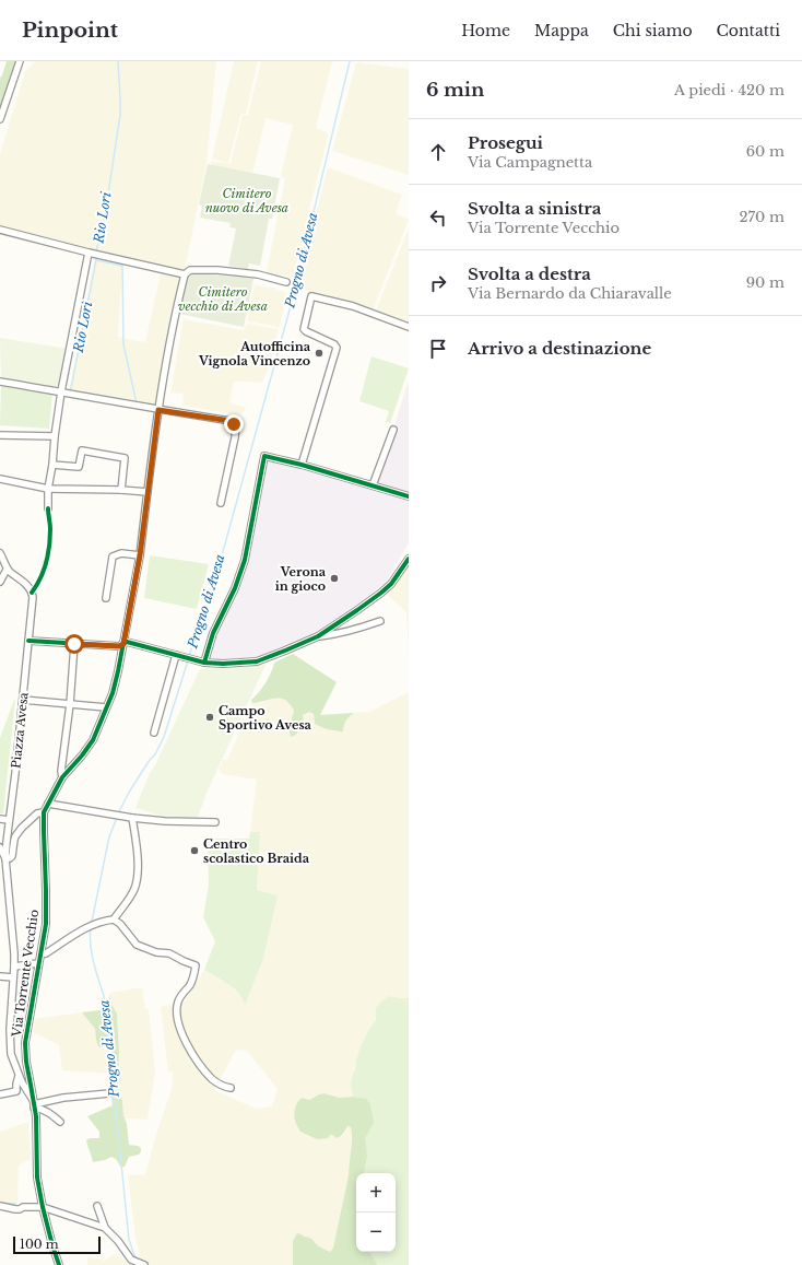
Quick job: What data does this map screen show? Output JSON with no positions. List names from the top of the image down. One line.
{"streets":{"street":["Piazza Avesa","Via Torrente Vecchio"]},"water":["Rio Lori","Progno di Avesa","Rio Lorì"],"parks":["Cimitero nuovo di Avesa","Cimitero vecchio di Avesa"],"places":["Autofficina Vignola Vincenzo","Verona in gioco","Campo Sportivo Avesa","Centro scolastico Braida"],"scale_bar":"100 m","page":{"header":"Pinpoint","nav":["Home","Mappa","Chi siamo","Contatti"],"heading":["6 min","A piedi · 420 m"],"list":[["Prosegui","Via Campagnetta","60 m"],["Svolta a sinistra","Via Torrente Vecchio","270 m"],["Svolta a destra","Via Bernardo da Chiaravalle","90 m"],"Arrivo a destinazione"],"map_buttons":["+","−"],"scale":"100 m"}}
